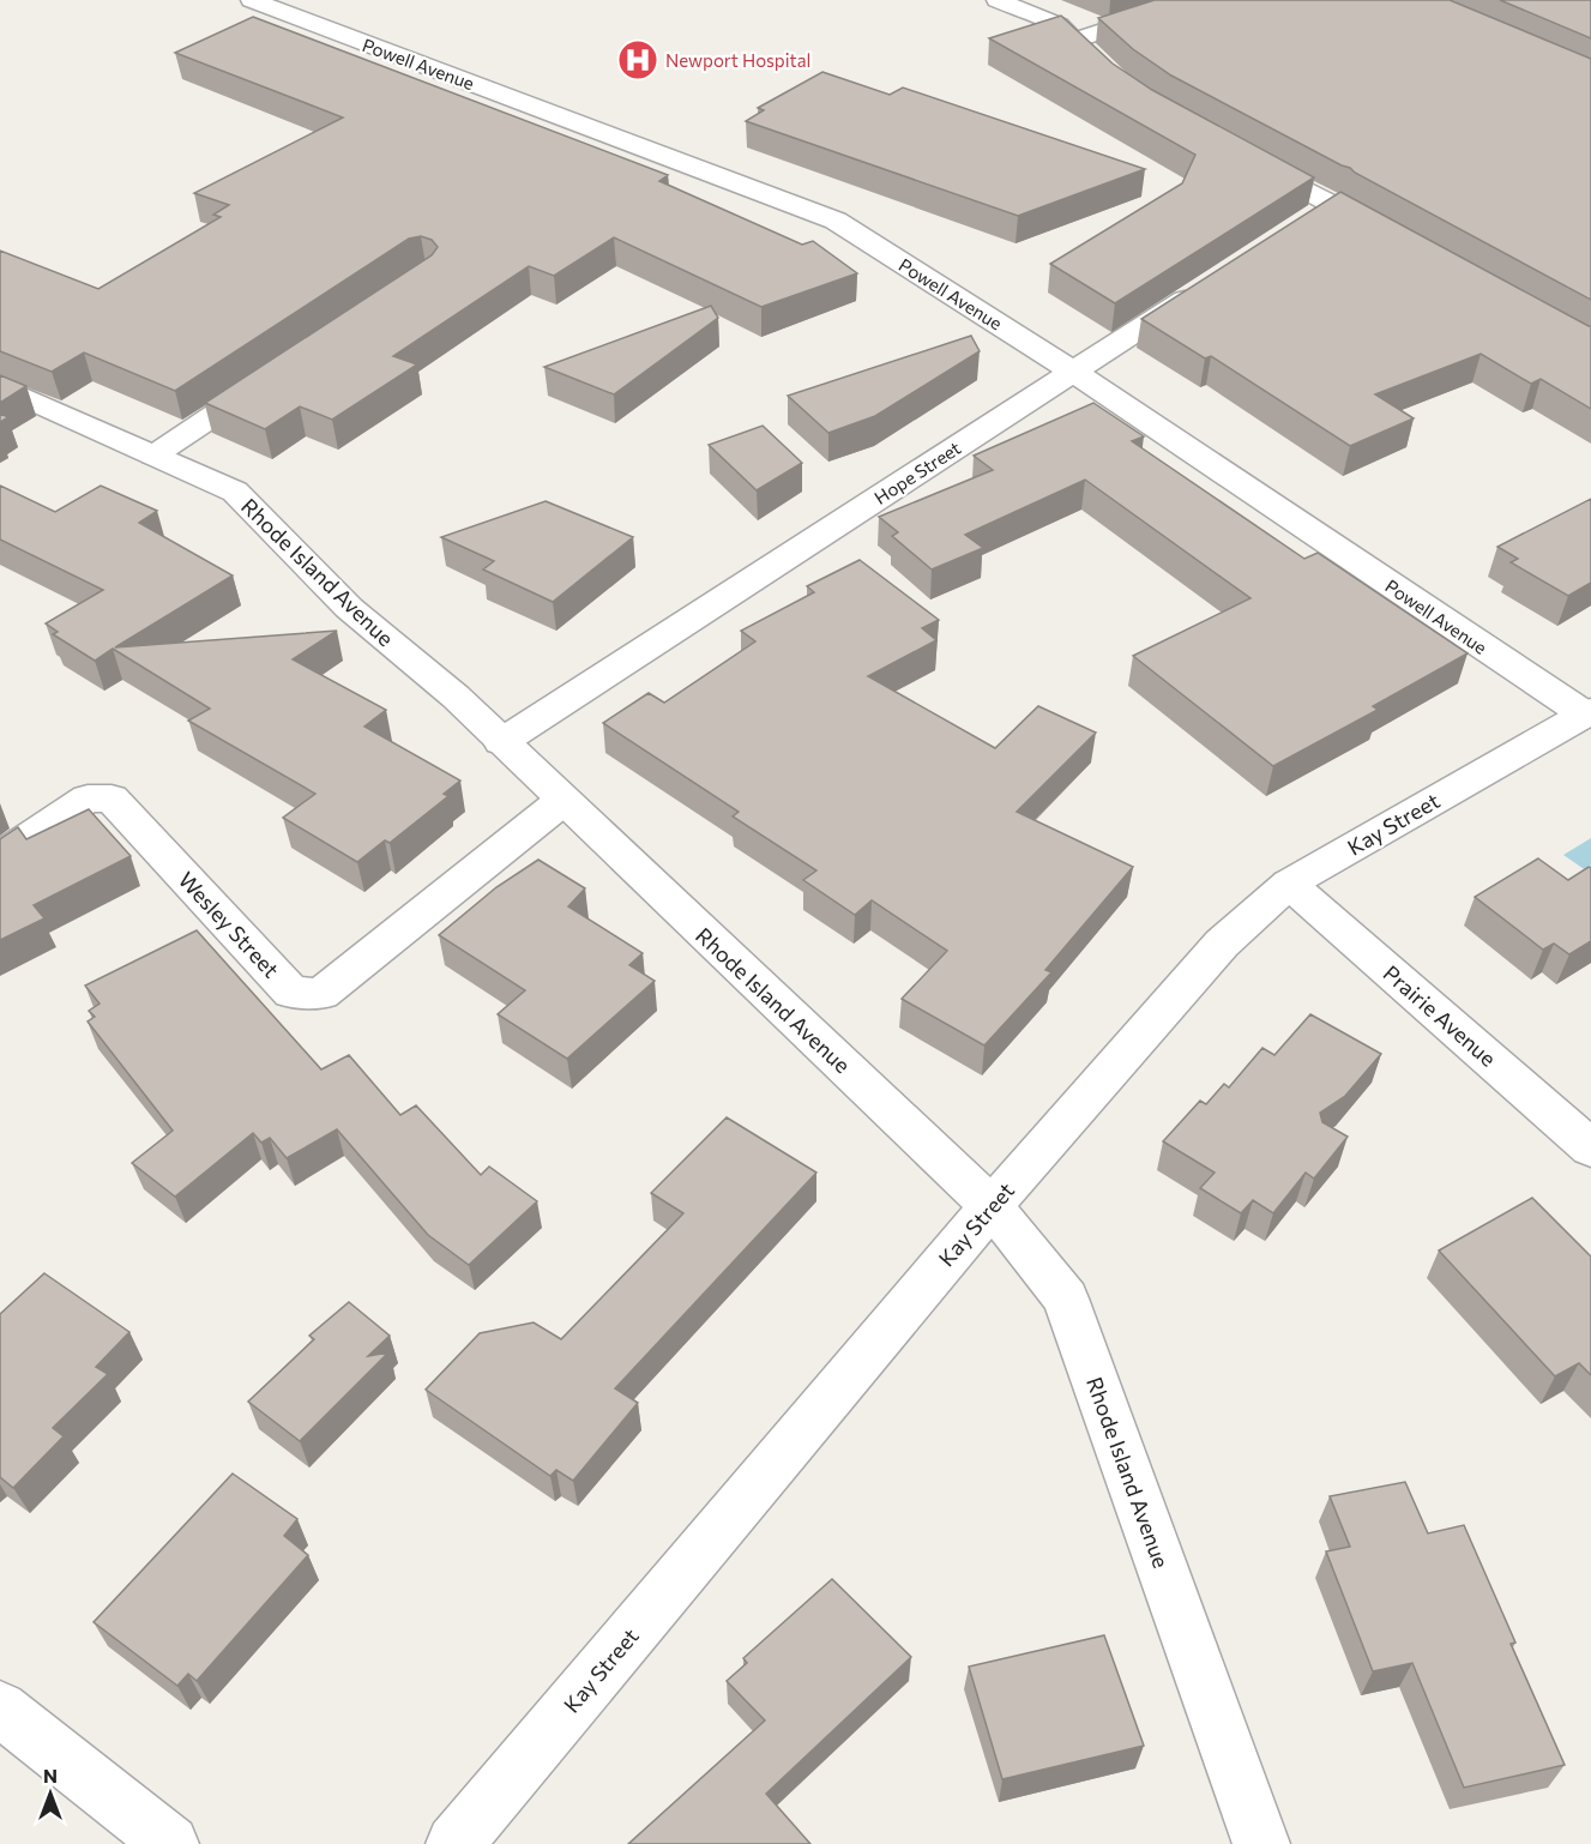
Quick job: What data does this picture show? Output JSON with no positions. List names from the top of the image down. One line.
{"streets":{"street":["Powell Avenue","Hope Street","Rhode Island Avenue","Kay Street","Wesley Street","Prairie Avenue"]},"crossings":[["Powell Avenue","Hope Street"],["Powell Avenue","Kay Street"],["Hope Street","Rhode Island Avenue"],["Rhode Island Avenue","Kay Street"],["Rhode Island Avenue","Wesley Street"],["Kay Street","Prairie Avenue"]],"places":{"hospital":["Newport Hospital"]},"north":"top"}
